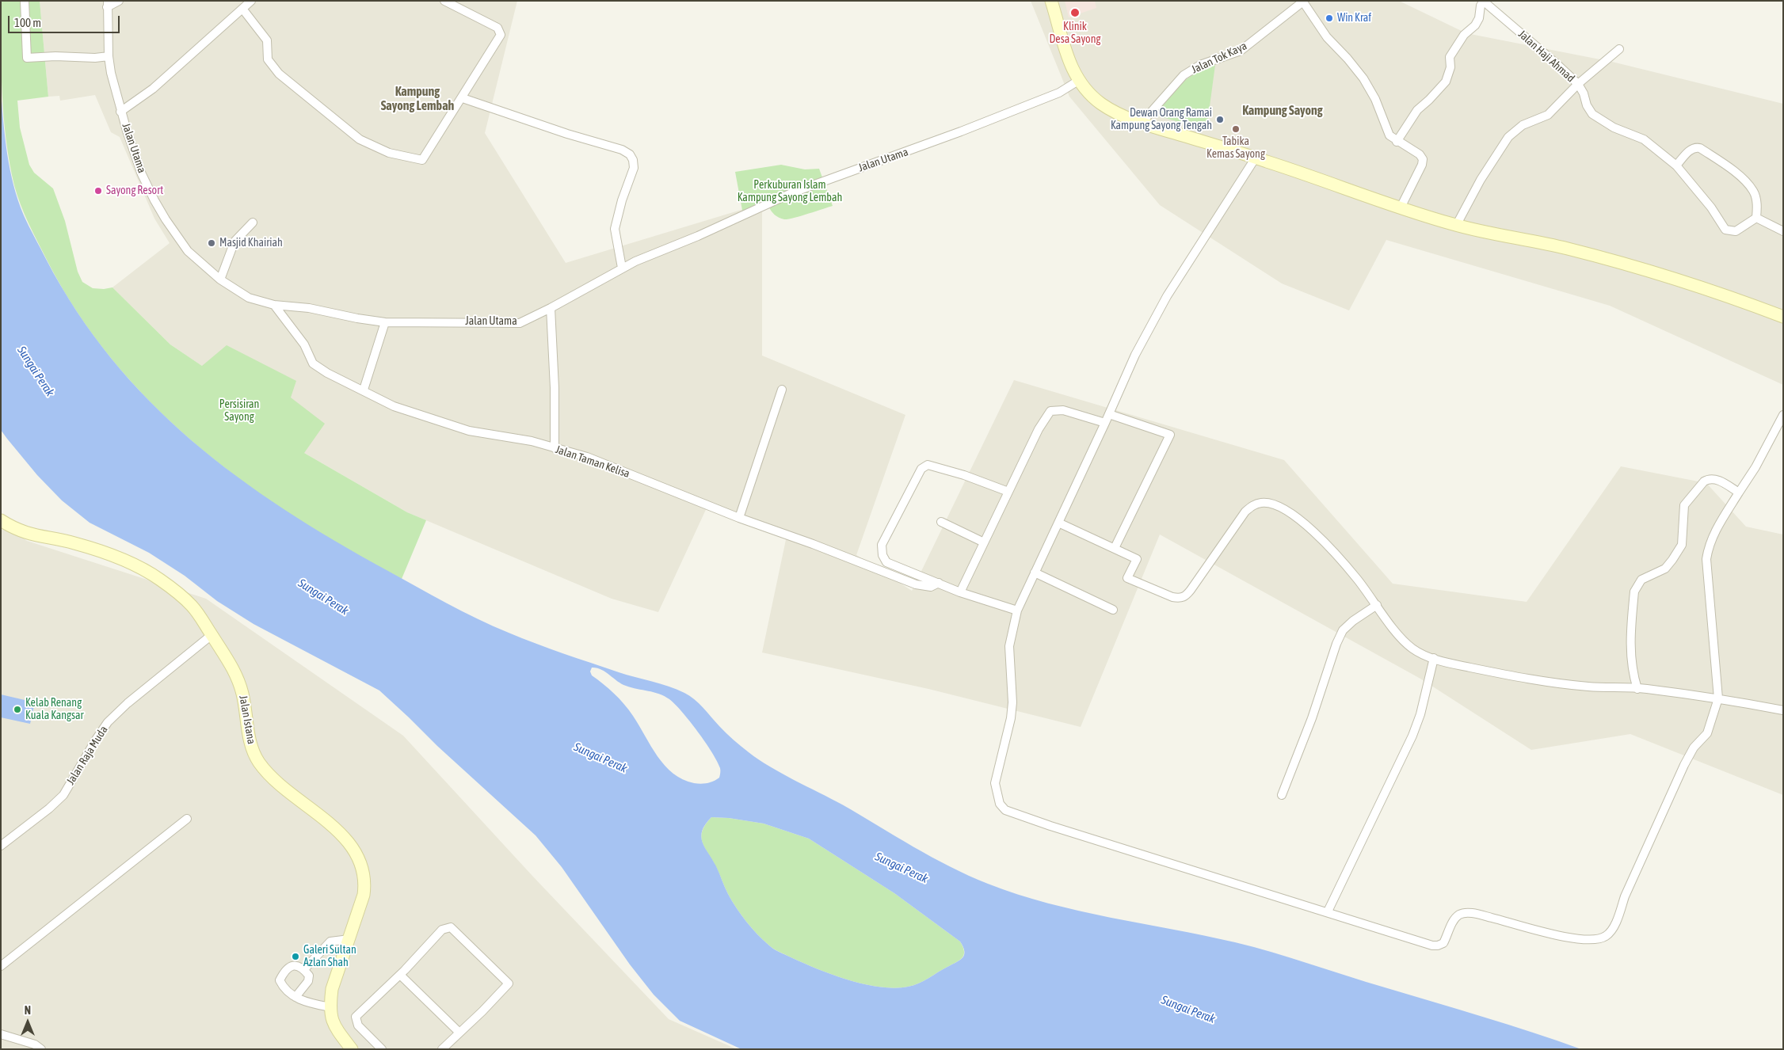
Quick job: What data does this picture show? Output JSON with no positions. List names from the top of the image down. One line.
{"streets":{"main road":["Jalan Istana"],"street":["Jalan Haji Ahmad","Jalan Tok Kaya","Jalan Utama","Jalan Taman Kelisa","Jalan Raja Muda"]},"crossings":[["Jalan Utama","Jalan Taman Kelisa"],["Jalan Istana","Jalan Raja Muda"]],"districts":["Kampung Sayong Lembah","Kampung Sayong"],"water":["Sungai Perak"],"parks":["Perkuburan Islam Kampung Sayong Lembah","Persisiran Sayong"],"places":["Klinik Desa Sayong","Win Kraf","Dewan Orang Ramai Kampung Sayong Tengah","Tabika Kemas Sayong","Sayong Resort","Masjid Khairiah","Kelab Renang Kuala Kangsar","Galeri Sultan Azlan Shah"],"scale_bar":"100 m","north":"top"}
